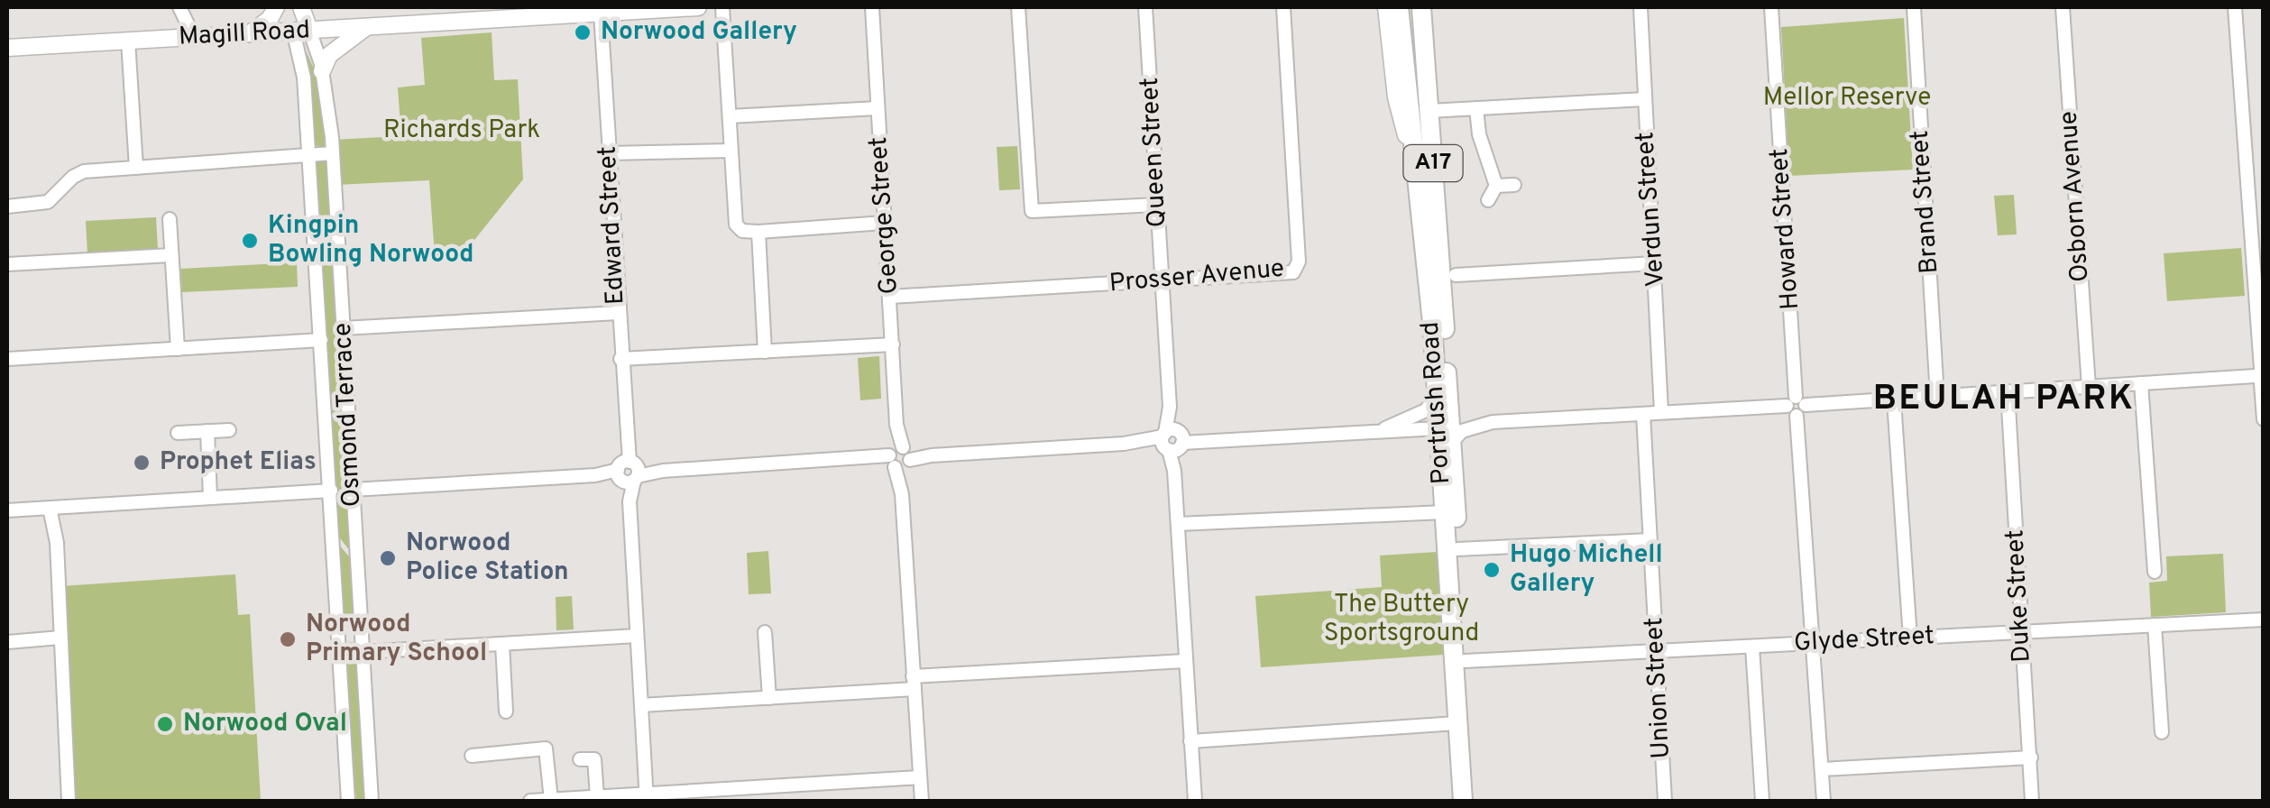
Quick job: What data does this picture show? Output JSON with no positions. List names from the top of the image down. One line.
{"streets":{"highway":["A17","Portrush Road"],"main road":["Magill Road"],"street":["Queen Street","Osborn Avenue","Brand Street","Verdun Street","George Street","Edward Street","Howard Street","Prosser Avenue","Osmond Terrace","Duke Street","Glyde Street","Union Street"]},"crossings":[["Magill Road","Edward Street"],["Magill Road","Osmond Terrace"],["Queen Street","Prosser Avenue"],["George Street","Prosser Avenue"],["Howard Street","Glyde Street"],["Portrush Road","Glyde Street"],["Duke Street","Glyde Street"],["Glyde Street","Union Street"]],"districts":["BEULAH PARK"],"parks":["Mellor Reserve","Richards Park","The Buttery Sportsground"],"places":["Norwood Gallery","Kingpin Bowling Norwood","Prophet Elias","Norwood Police Station","Hugo Michell Gallery","Norwood Primary School","Norwood Oval"]}
